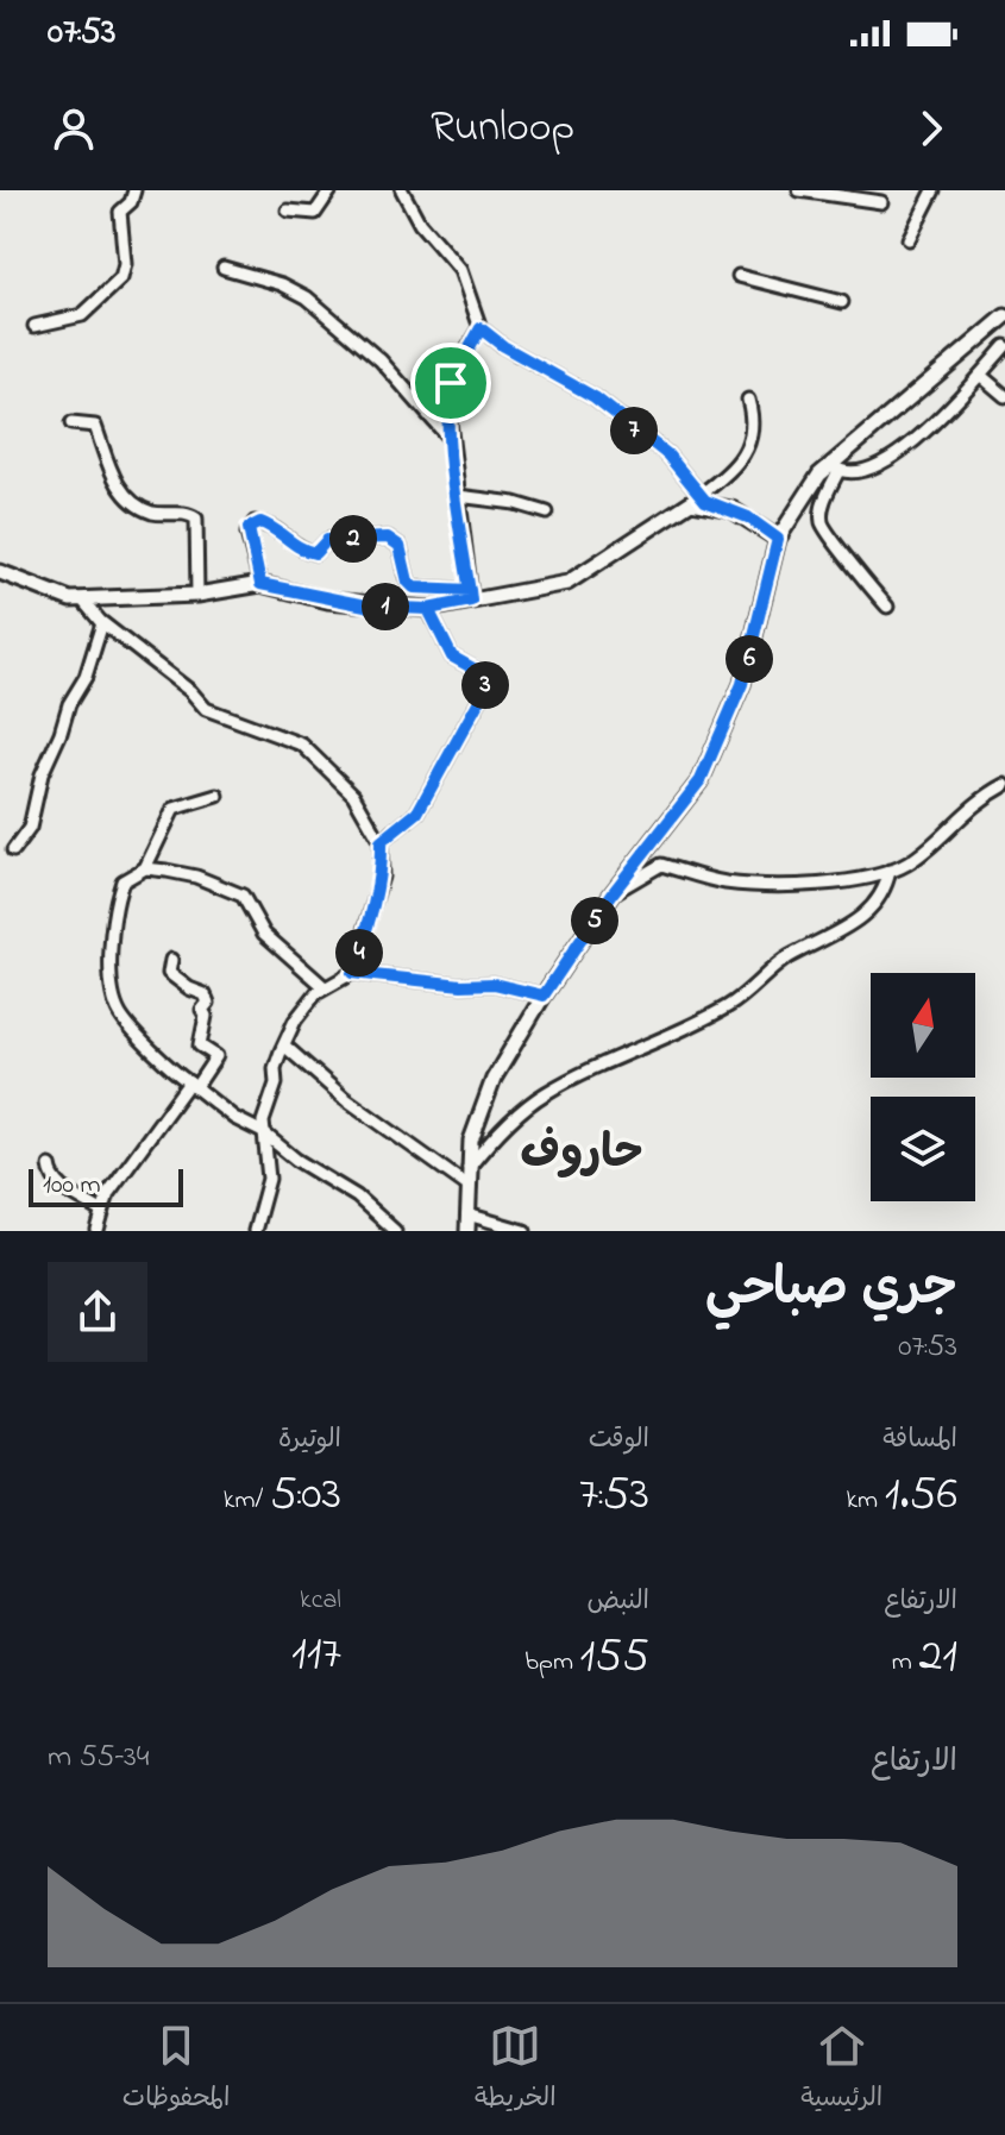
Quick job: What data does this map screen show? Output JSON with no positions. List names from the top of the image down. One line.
{"districts":["حاروف"],"scale_bar":"100 m","north":"top","page":{"status":"07:53","header":"Runloop","pins":["7","2","1","6","3","5","4"],"scale":"100 m","heading":["جري صباحي","07:53"],"stats":[["المسافة","1.56 km"],["الوقت","7:53"],["الوتيرة","5:03 /km"],["الارتفاع","21 m"],["النبض","155 bpm"],["kcal","117"]],"chart":["الارتفاع","34–55 m"],"tabs":["الرئيسية","الخريطة","المحفوظات"]}}
